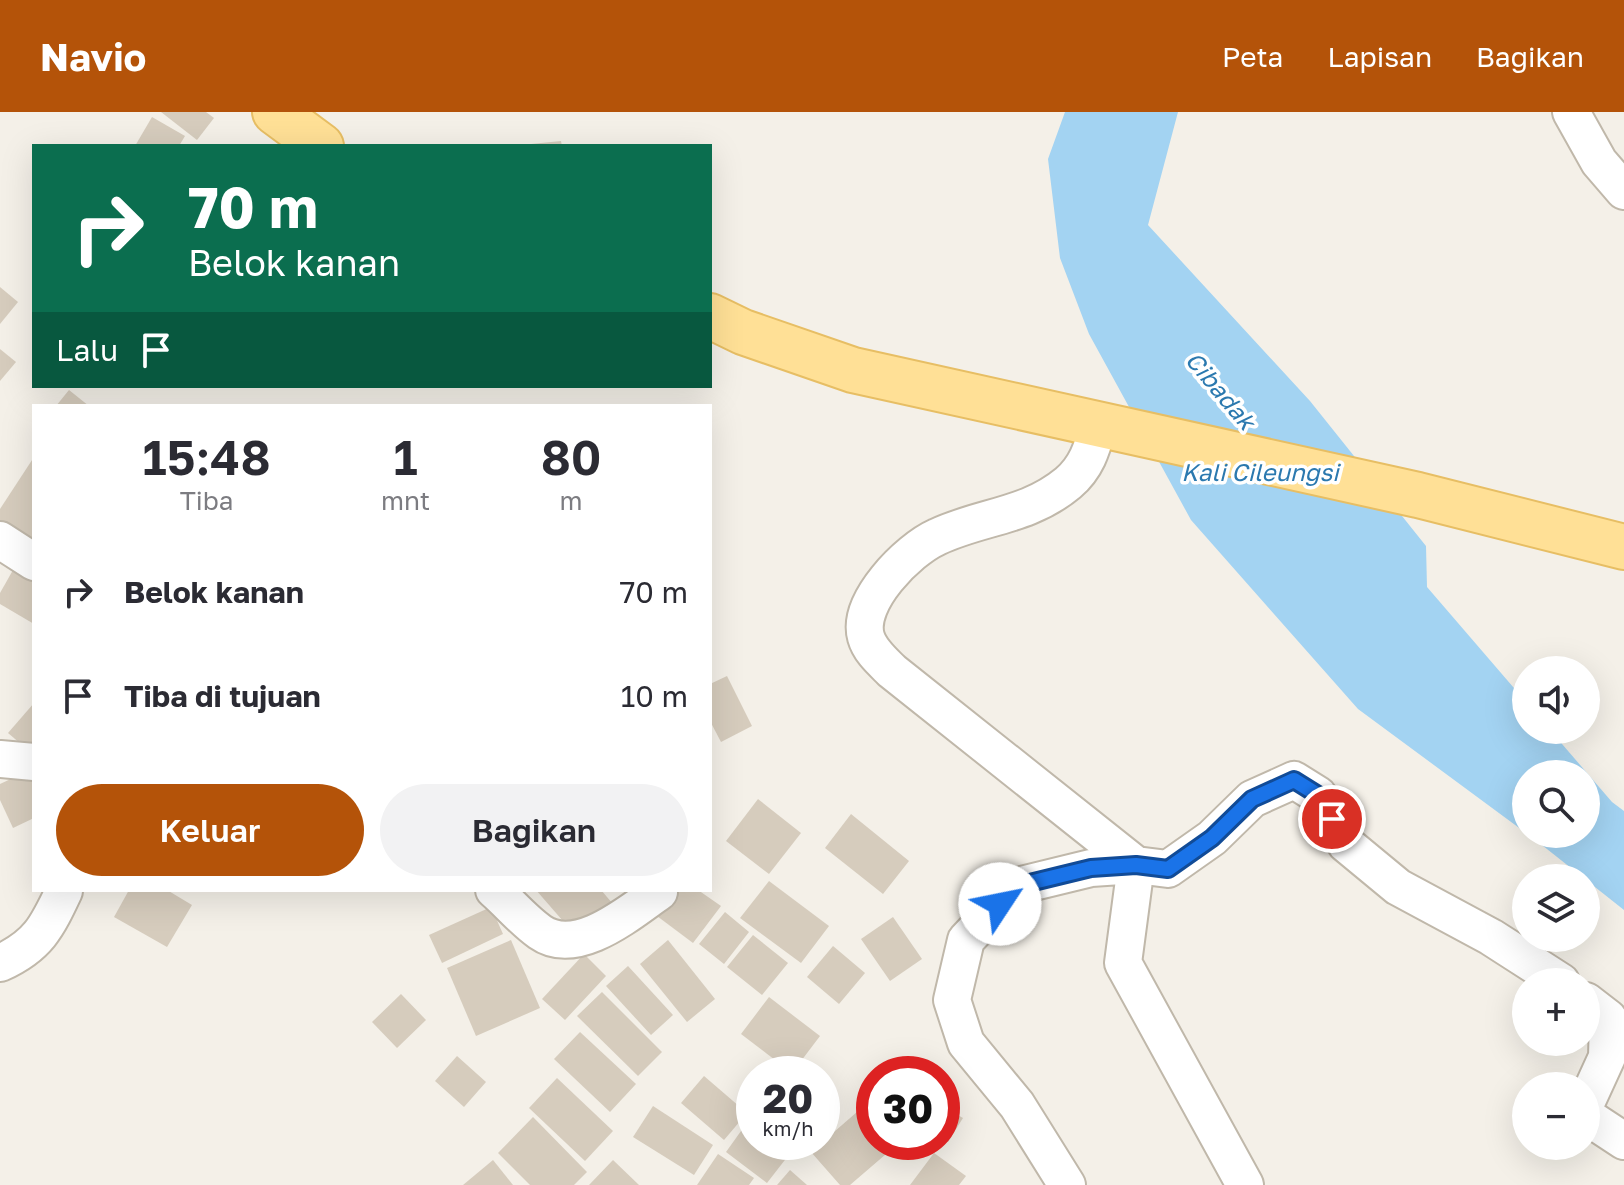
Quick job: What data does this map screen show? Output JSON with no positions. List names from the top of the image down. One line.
{"water":["Cibadak","Kali Cileungsi"],"page":{"header":"Navio","nav":["Peta","Lapisan","Bagikan"],"turn":["70 m","Belok kanan"],"then":"Lalu","eta":["15:48","Tiba","1","mnt","80","m"],"list":[{"name":"Belok kanan","value":"70 m"},{"name":"Tiba di tujuan","value":"10 m"}],"map_buttons":["+","−"],"buttons":["Keluar","Bagikan"],"speed":"20 km/h","limit":"30"}}
